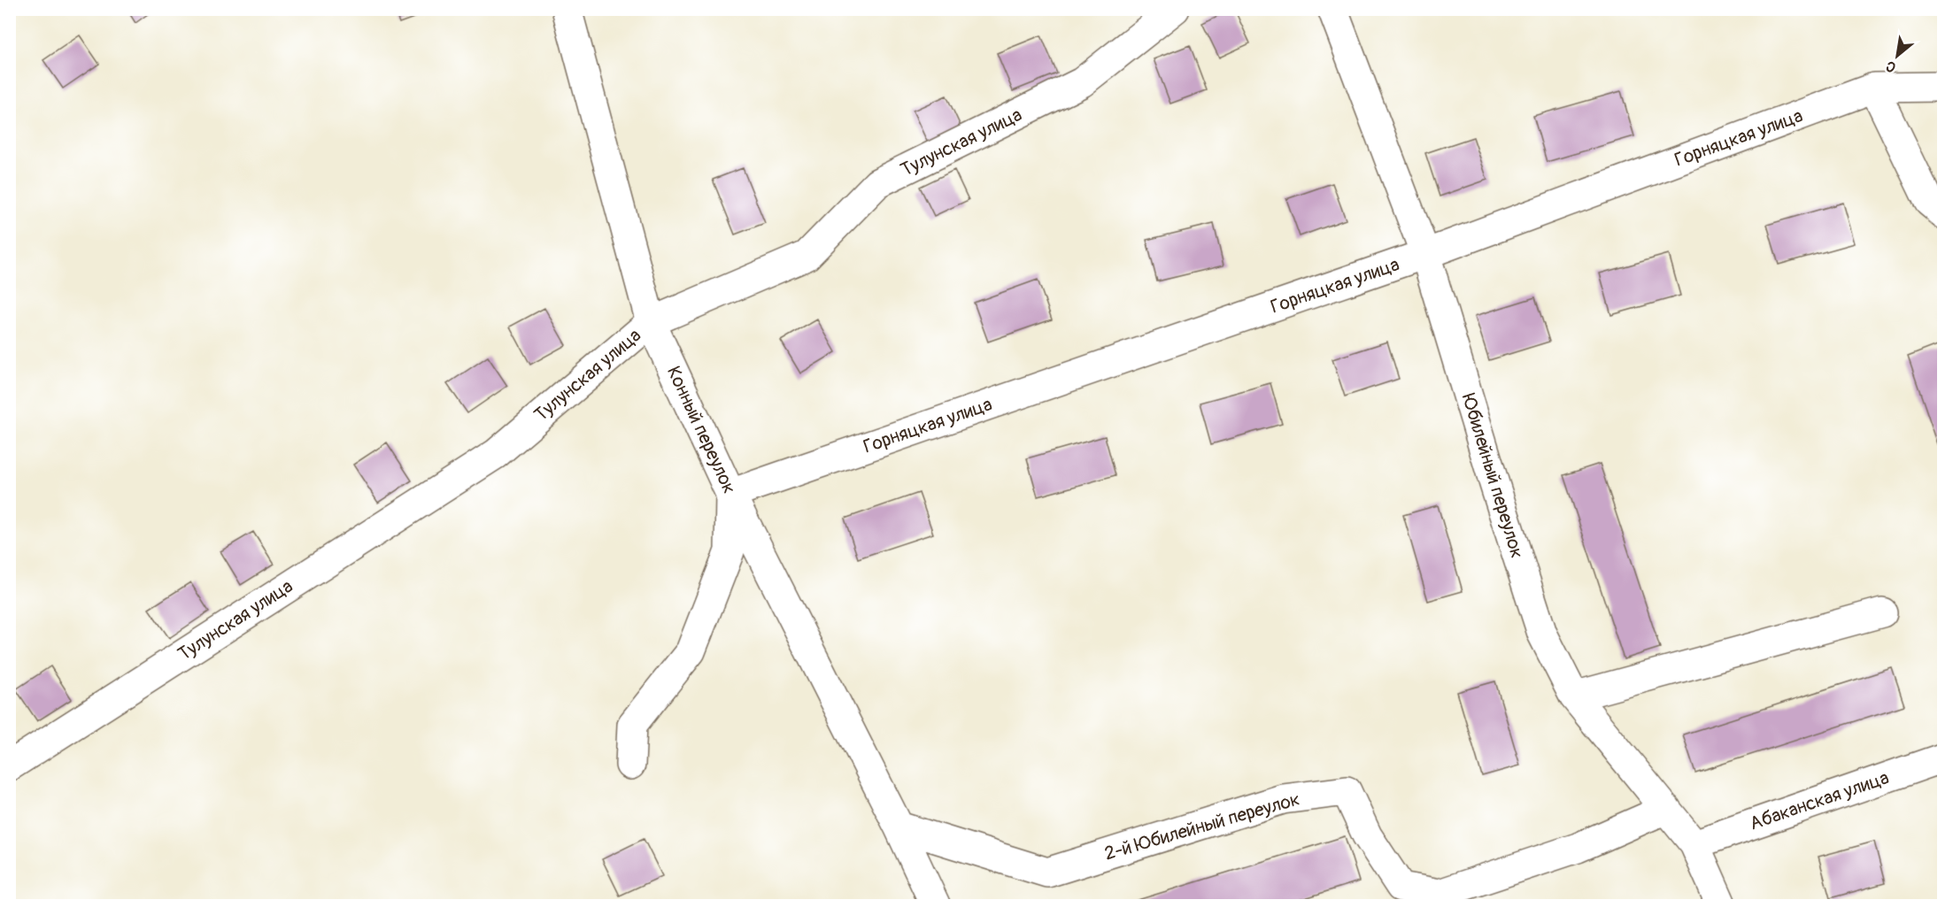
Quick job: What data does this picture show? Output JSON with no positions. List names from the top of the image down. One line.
{"streets":{"street":["Горняцкая улица","Тулунская улица","Конный переулок","Юбилейный переулок","Абаканская улица","2-й Юбилейный переулок"]},"crossings":[["Горняцкая улица","Конный переулок"],["Горняцкая улица","Юбилейный переулок"],["Тулунская улица","Конный переулок"],["Конный переулок","2-й Юбилейный переулок"],["Юбилейный переулок","Абаканская улица"],["Юбилейный переулок","2-й Юбилейный переулок"]],"north":"bottom left"}
